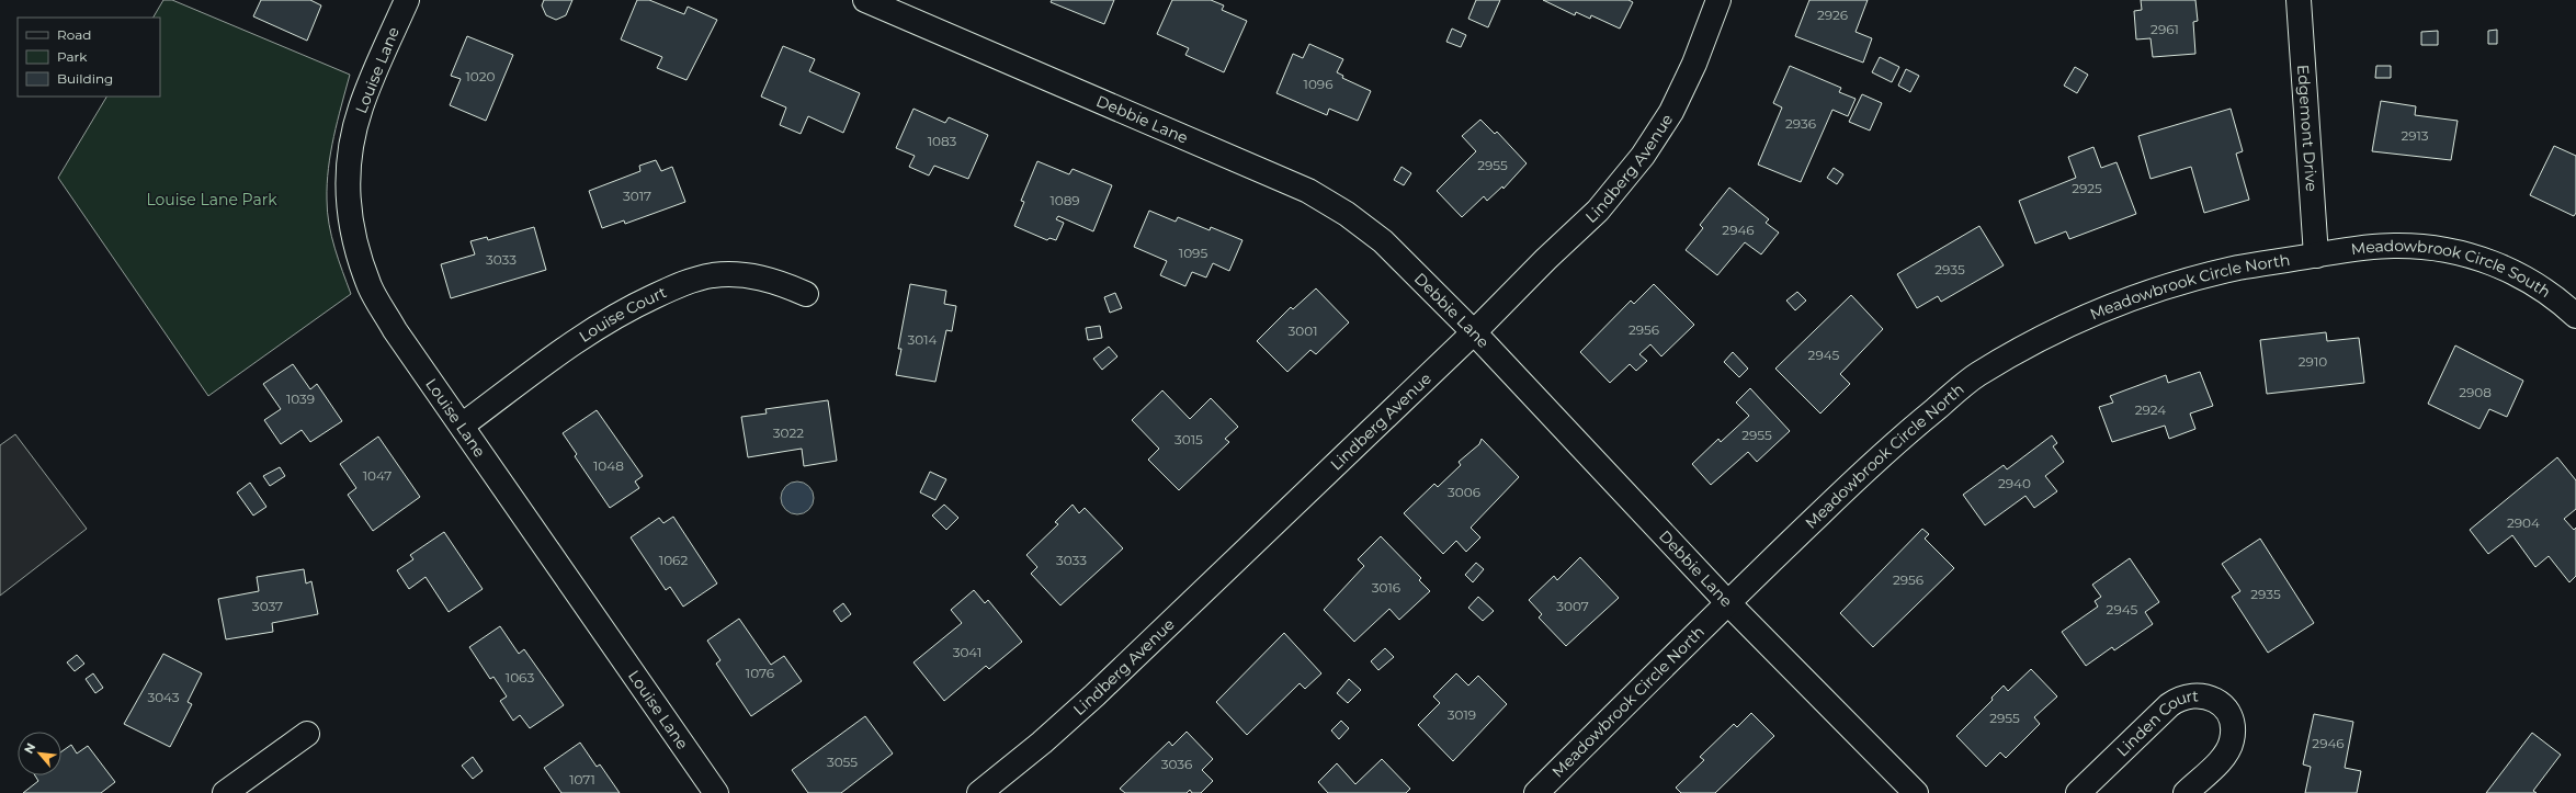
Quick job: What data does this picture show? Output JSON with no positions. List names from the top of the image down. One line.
{"streets":{"street":["Louise Lane","Debbie Lane","Edgemont Drive","Lindberg Avenue","Meadowbrook Circle South","Meadowbrook Circle North","Louise Court","Linden Court"]},"crossings":[["Louise Lane","Louise Court"],["Debbie Lane","Lindberg Avenue"],["Debbie Lane","Meadowbrook Circle North"],["Edgemont Drive","Meadowbrook Circle South"],["Edgemont Drive","Meadowbrook Circle North"],["Meadowbrook Circle South","Meadowbrook Circle North"]],"parks":["Louise Lane Park"],"house_numbers":["2926","2961","1020","1096","2936","2913","1083","2955","2925","3017","1089","2946","1095","3033","2935","2956","3001","3014","2945","2910","2908","1039","2924","3022","2955","3015","1048","1047","2940","3006","2904","1062","3033","2956","3016","2935","3037","3007","2945","3041","1076","1063","3043","3019","2955","2946","3055","3036","1071"],"legend":["Road","Park","Building"],"north":"top left"}
